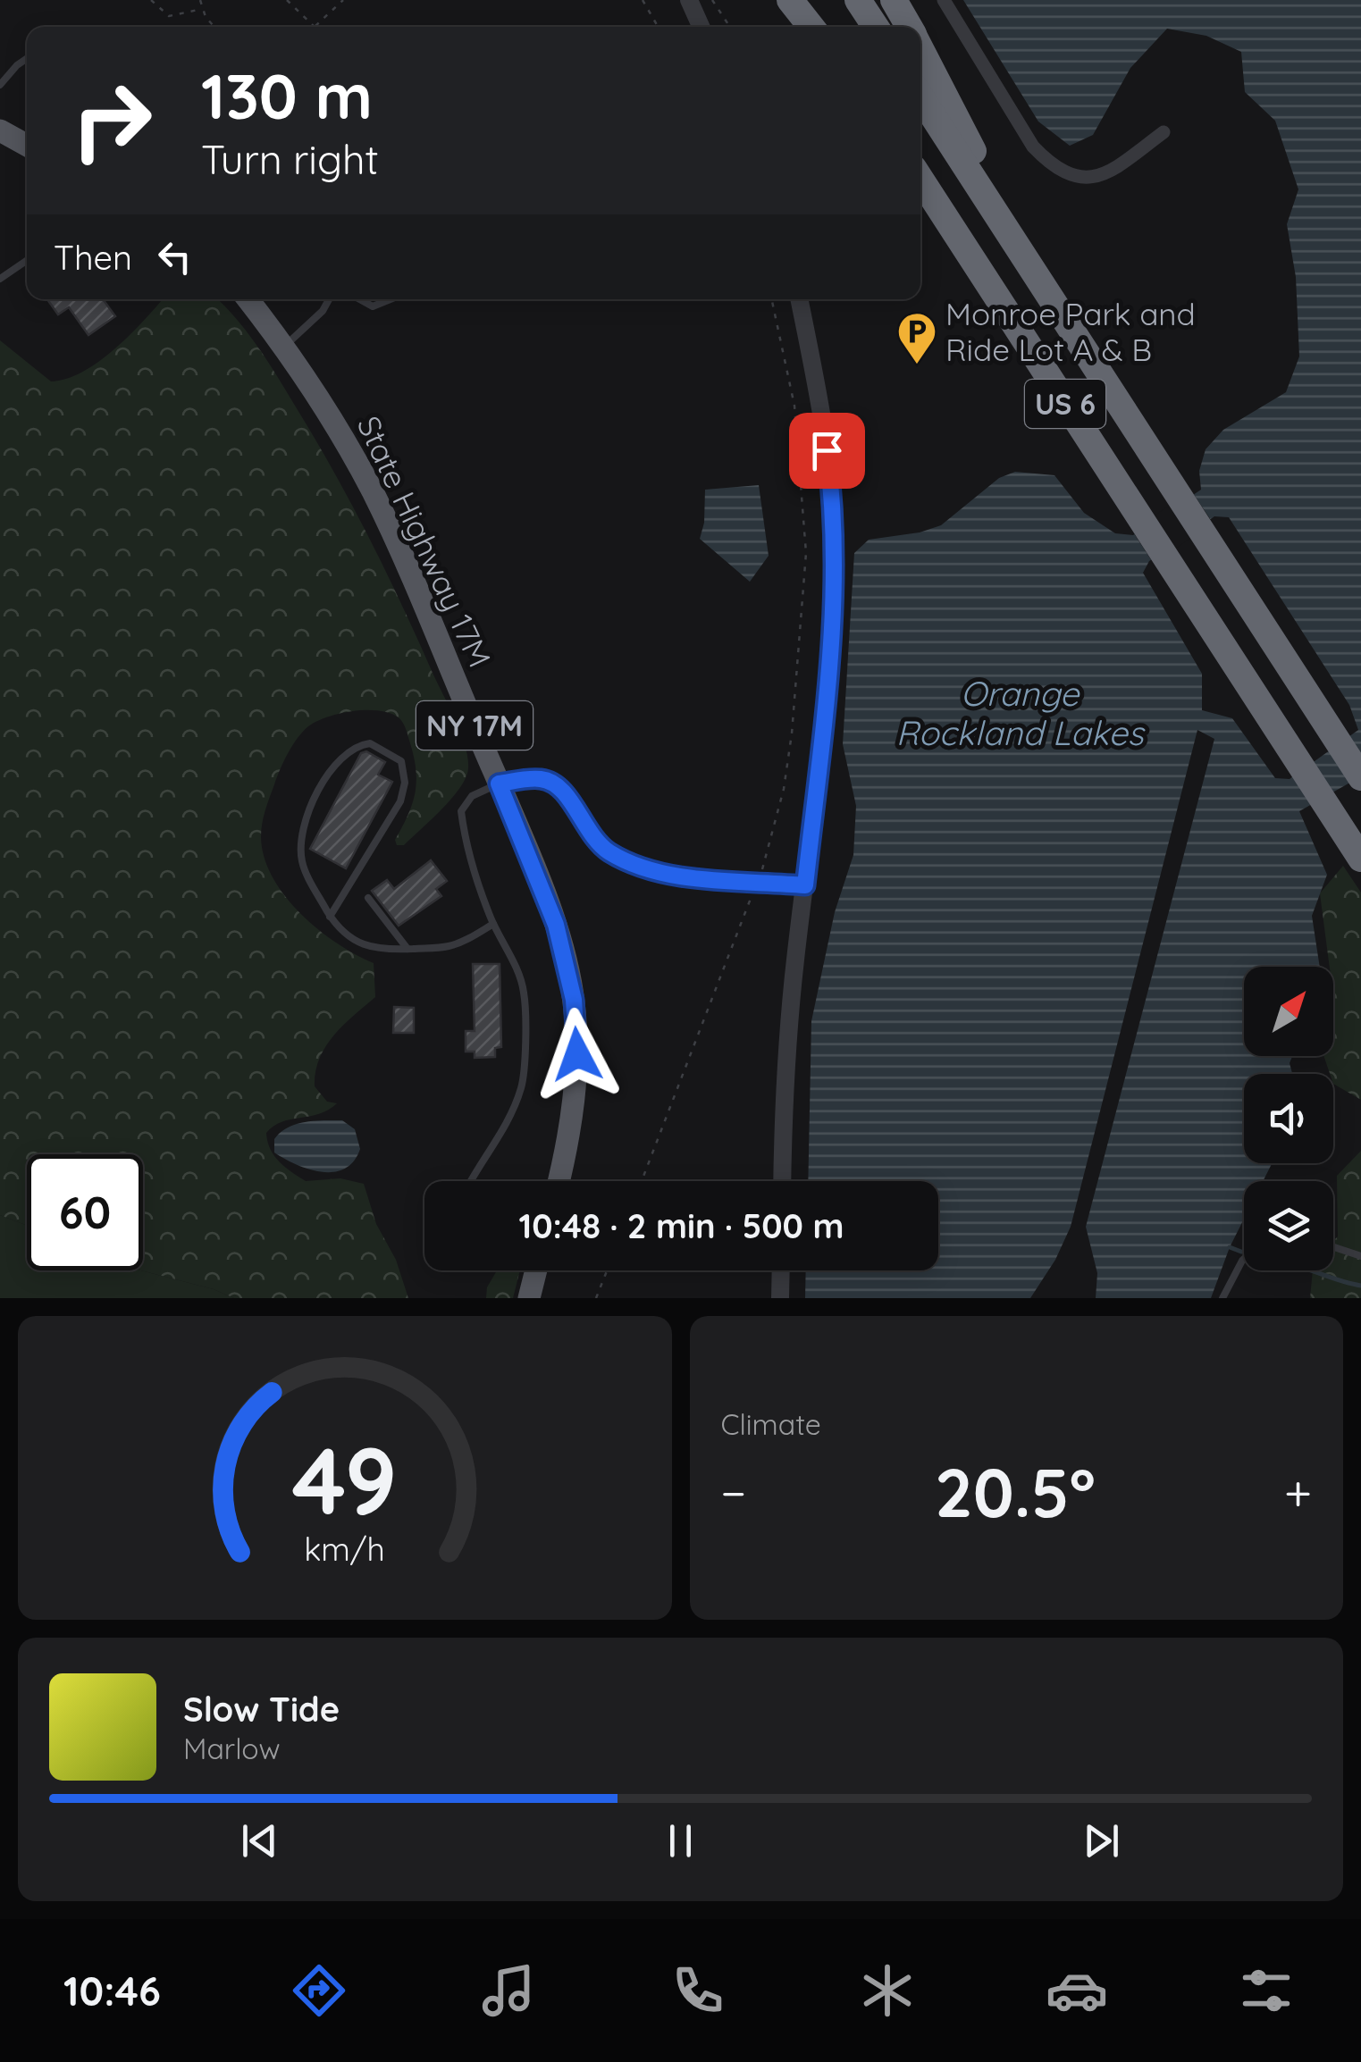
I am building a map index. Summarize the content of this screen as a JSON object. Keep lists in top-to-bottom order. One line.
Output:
{"streets":{"highway":["US 6"],"main road":["State Highway 17M","NY 17M"]},"water":["Orange Rockland Lakes"],"places":{"parking":["Monroe Park and Ride Lot A & B"]},"north":"top right","page":{"turn":["130 m","Turn right"],"then":"Then","limit":"60","trip":"10:48 · 2 min · 500 m","tile":"Climate","heat":["−","20.5°","+"],"song":["Slow Tide","Marlow"],"tabs":"10:46","gauge":["49","km/h"]}}
